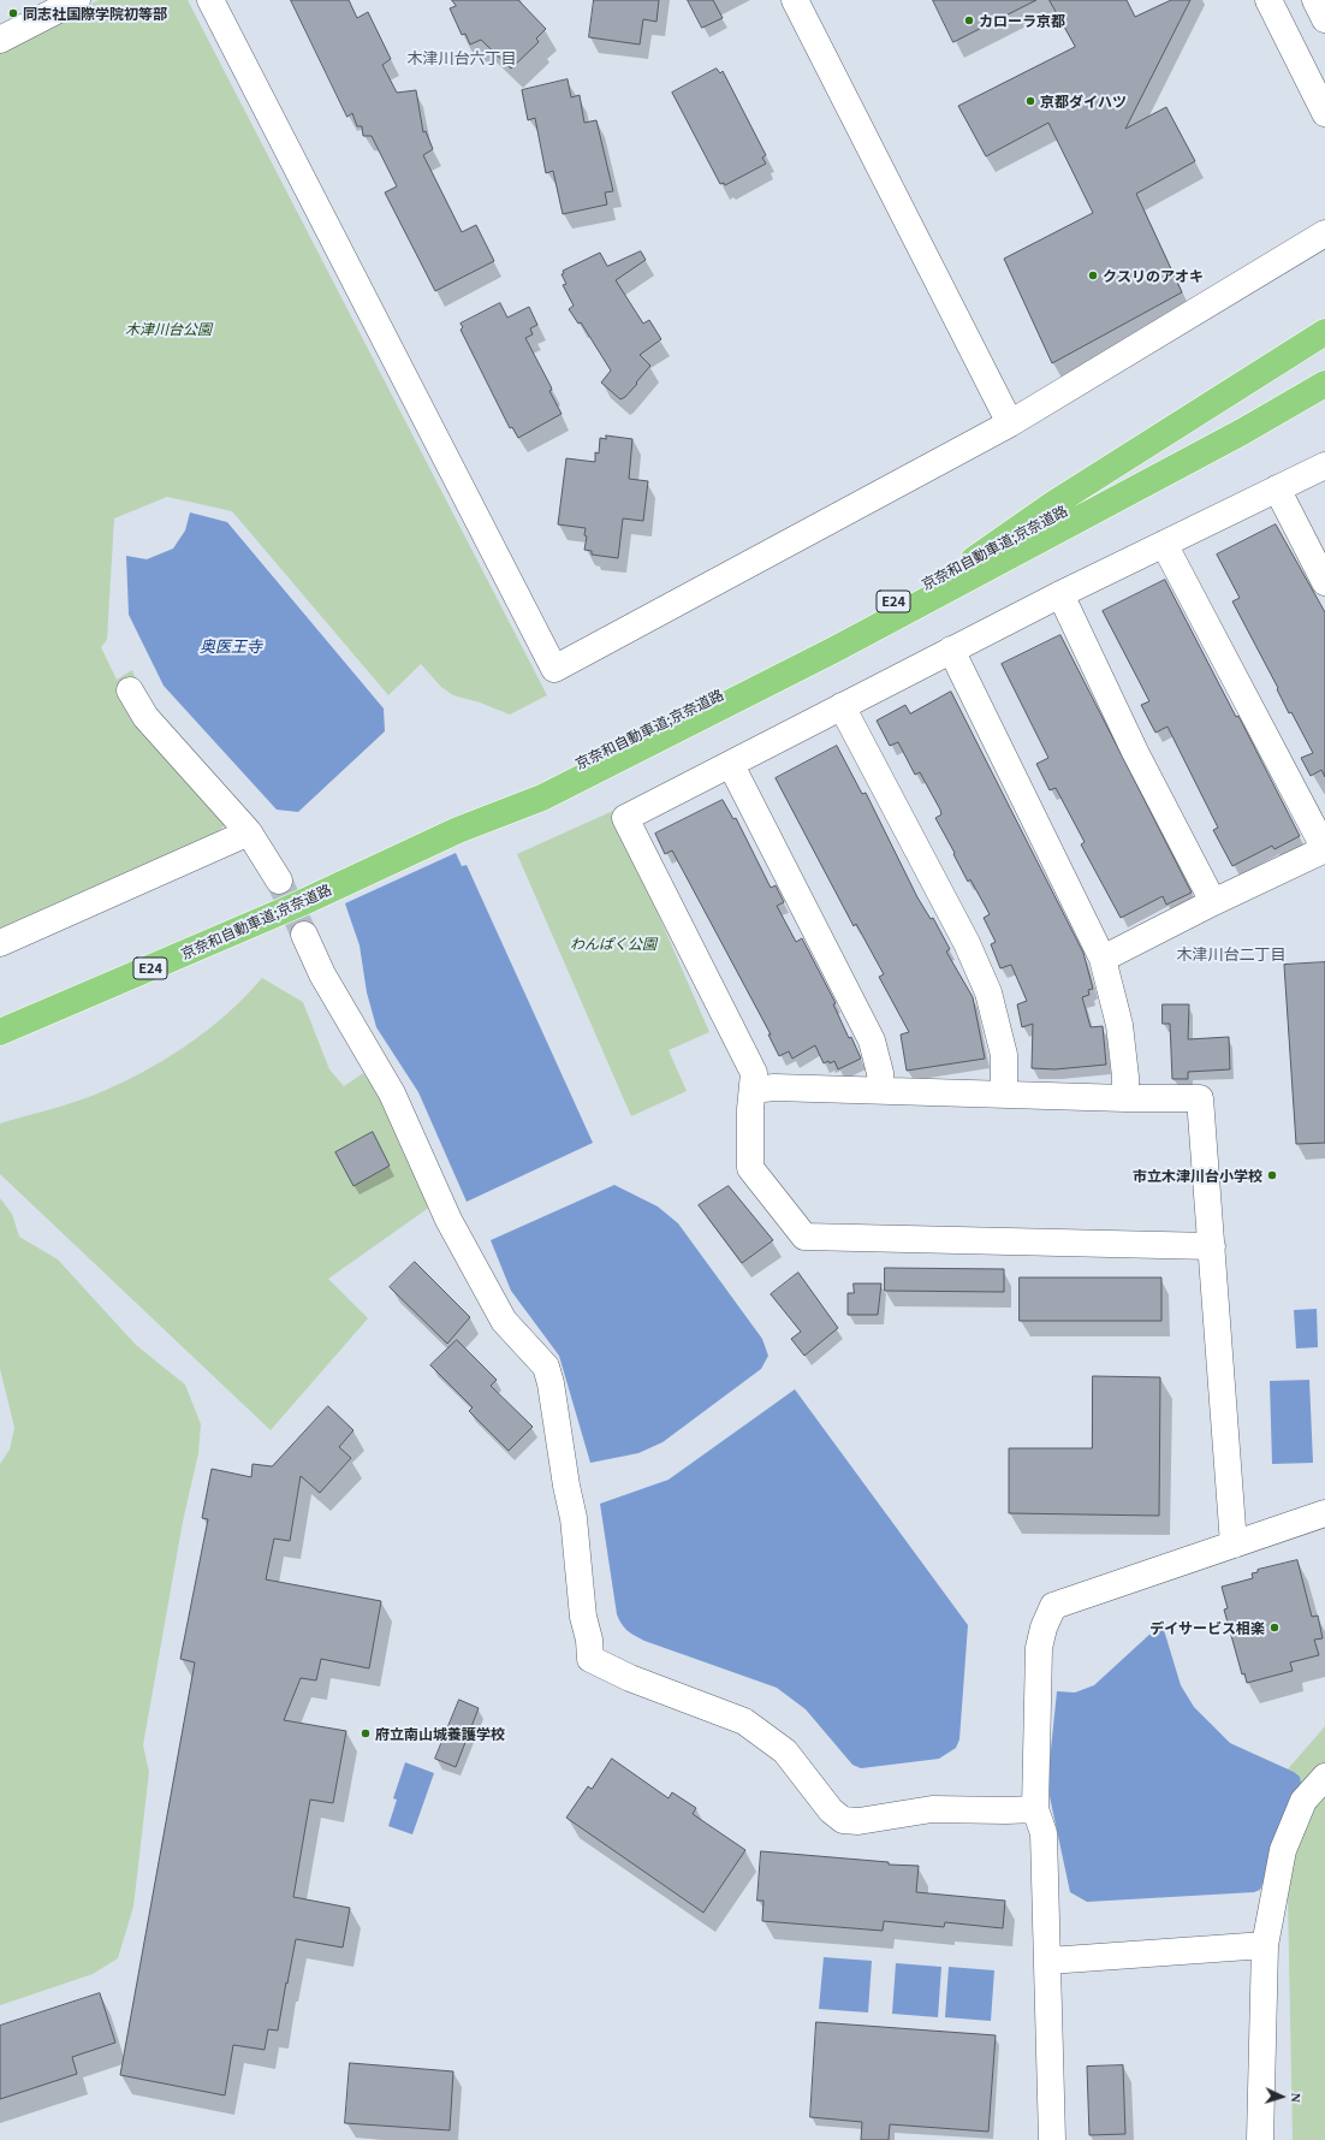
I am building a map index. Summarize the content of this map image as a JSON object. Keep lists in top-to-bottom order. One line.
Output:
{"streets":{"highway":["京奈和自動車道;京奈道路","E24"]},"districts":["木津川台六丁目","木津川台二丁目"],"water":["奥医王寺"],"parks":["木津川台公園","わんぱく公園"],"places":["同志社国際学院初等部","カローラ京都","京都ダイハツ","クスリのアオキ","市立木津川台小学校","デイサービス相楽","府立南山城養護学校"],"north":"right"}
